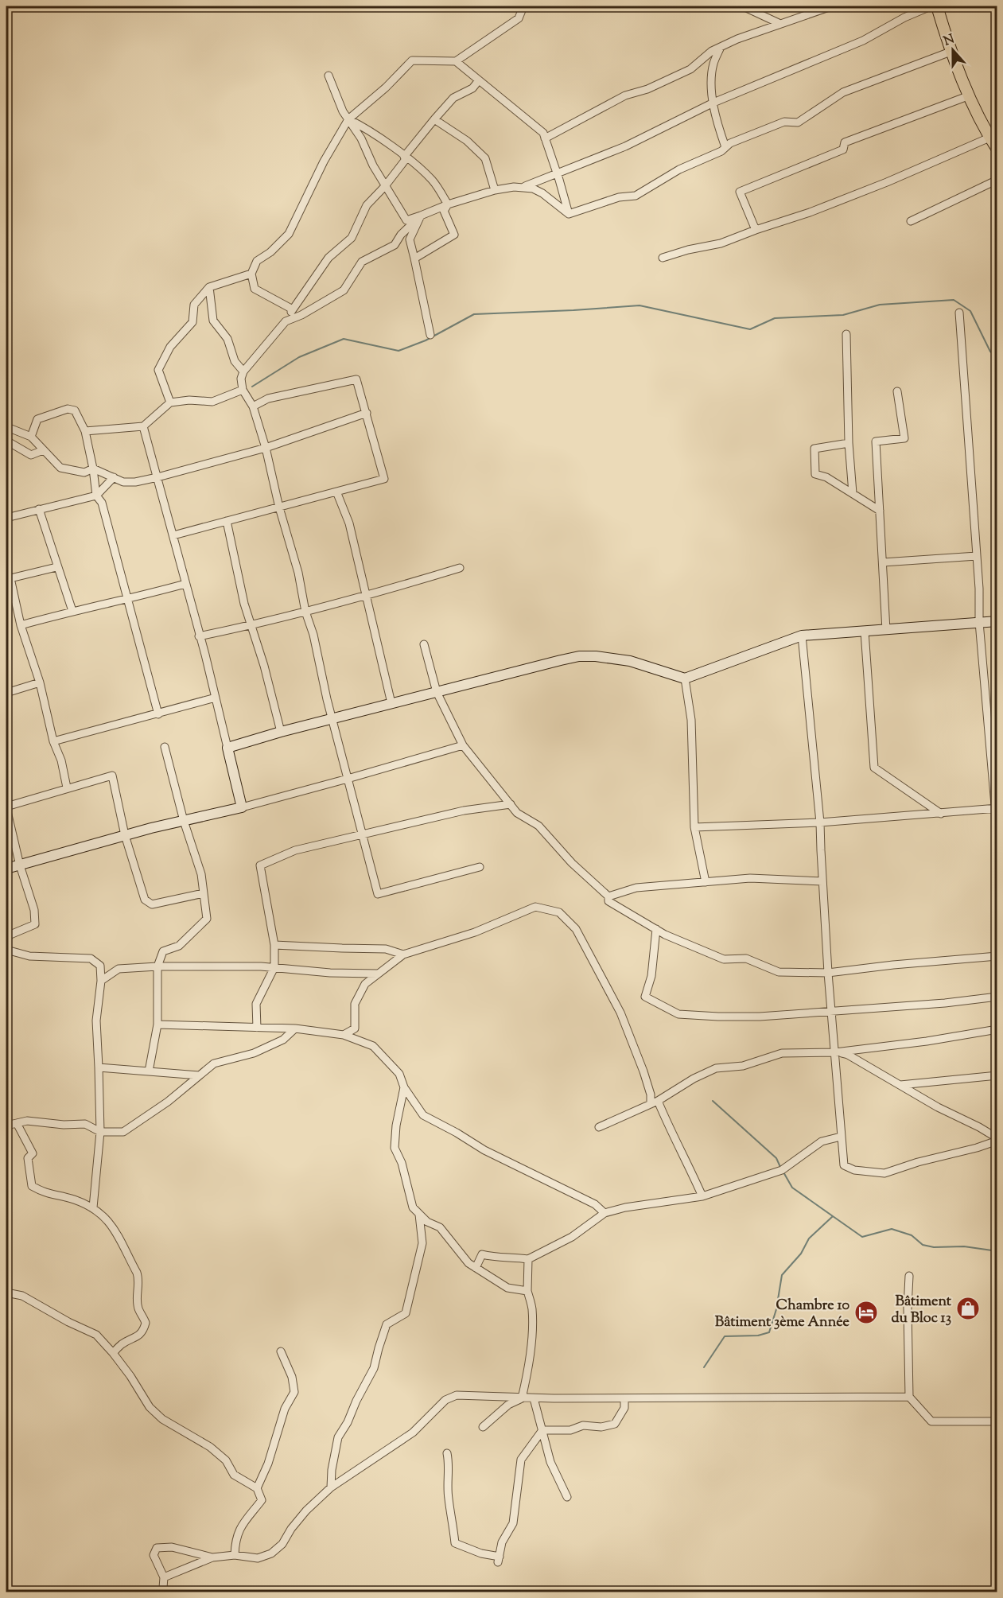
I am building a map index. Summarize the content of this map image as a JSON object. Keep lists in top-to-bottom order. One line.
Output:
{"places":{"shop":["Bâtiment du Bloc 13"],"hotel":["Chambre 10 Bâtiment 3ème Année"]},"north":"top"}
